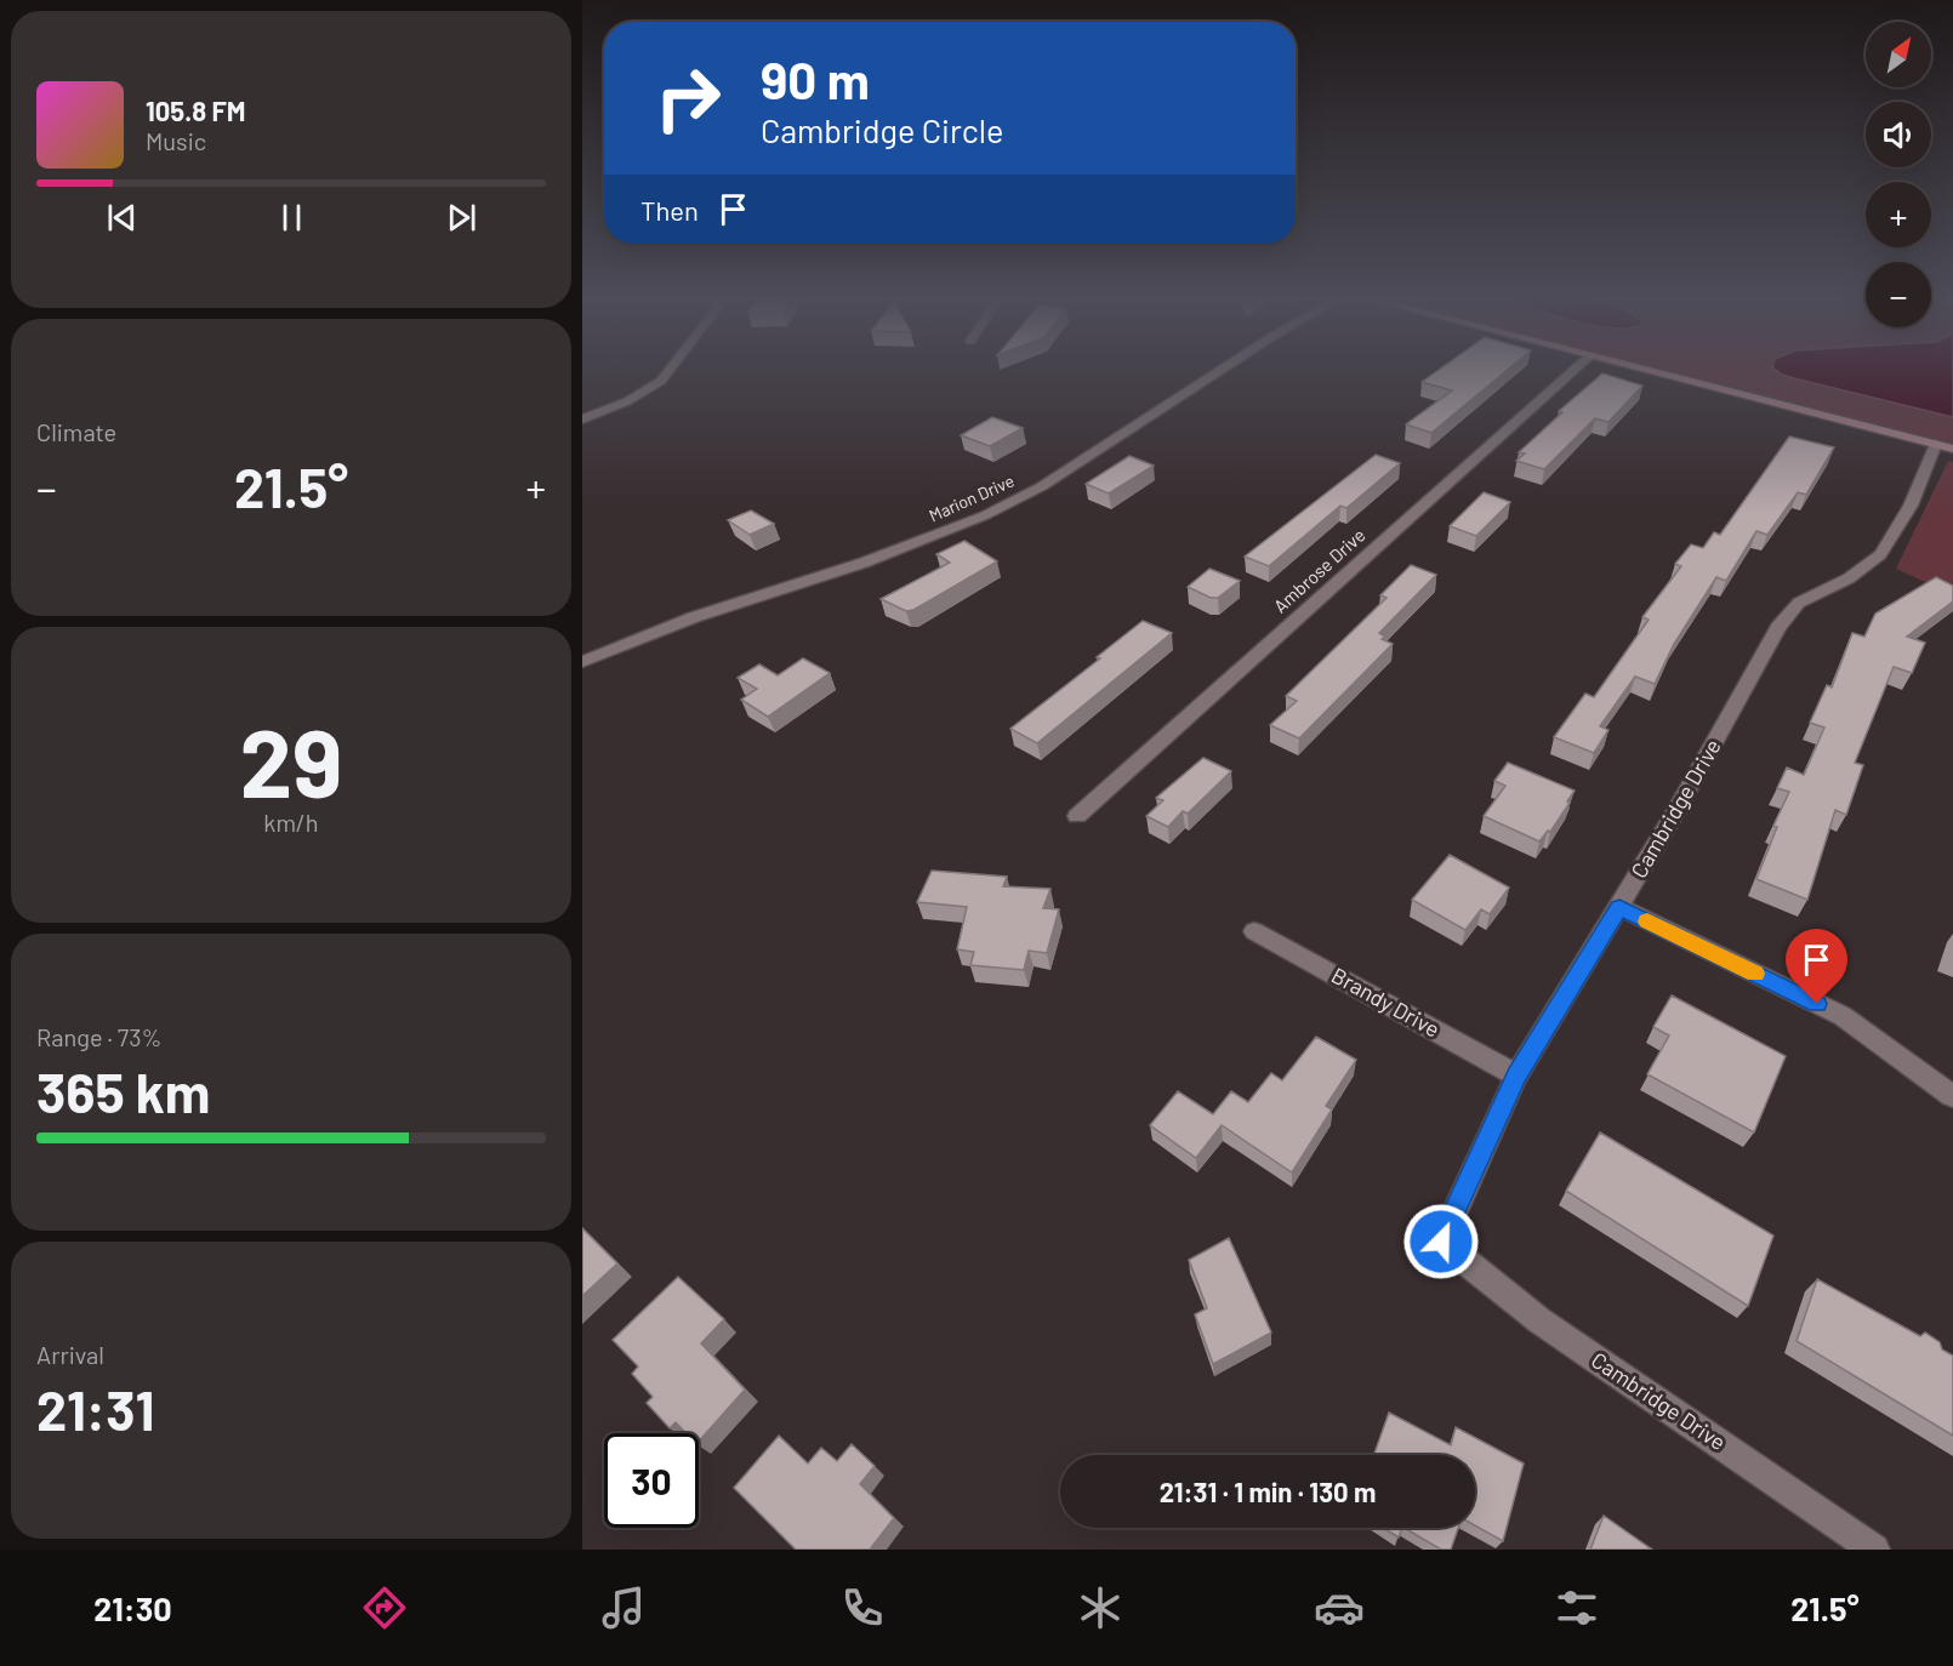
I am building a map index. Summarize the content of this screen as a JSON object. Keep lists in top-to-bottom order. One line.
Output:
{"streets":{"street":["Marion Drive","Ambrose Drive","Cambridge Drive","Brandy Drive"]},"crossings":[["Cambridge Drive","Brandy Drive"]],"north":"top right","page":{"map_buttons":["+","−"],"turn":["90 m","Cambridge Circle"],"song":["105.8 FM","Music"],"then":"Then","tile":["Climate",["29","km/h"],["Range · 73%","365 km"],["Arrival","21:31"]],"heat":["−","21.5°","+"],"limit":"30","trip":"21:31 · 1 min · 130 m","tabs":["21:30","21.5°"]}}
